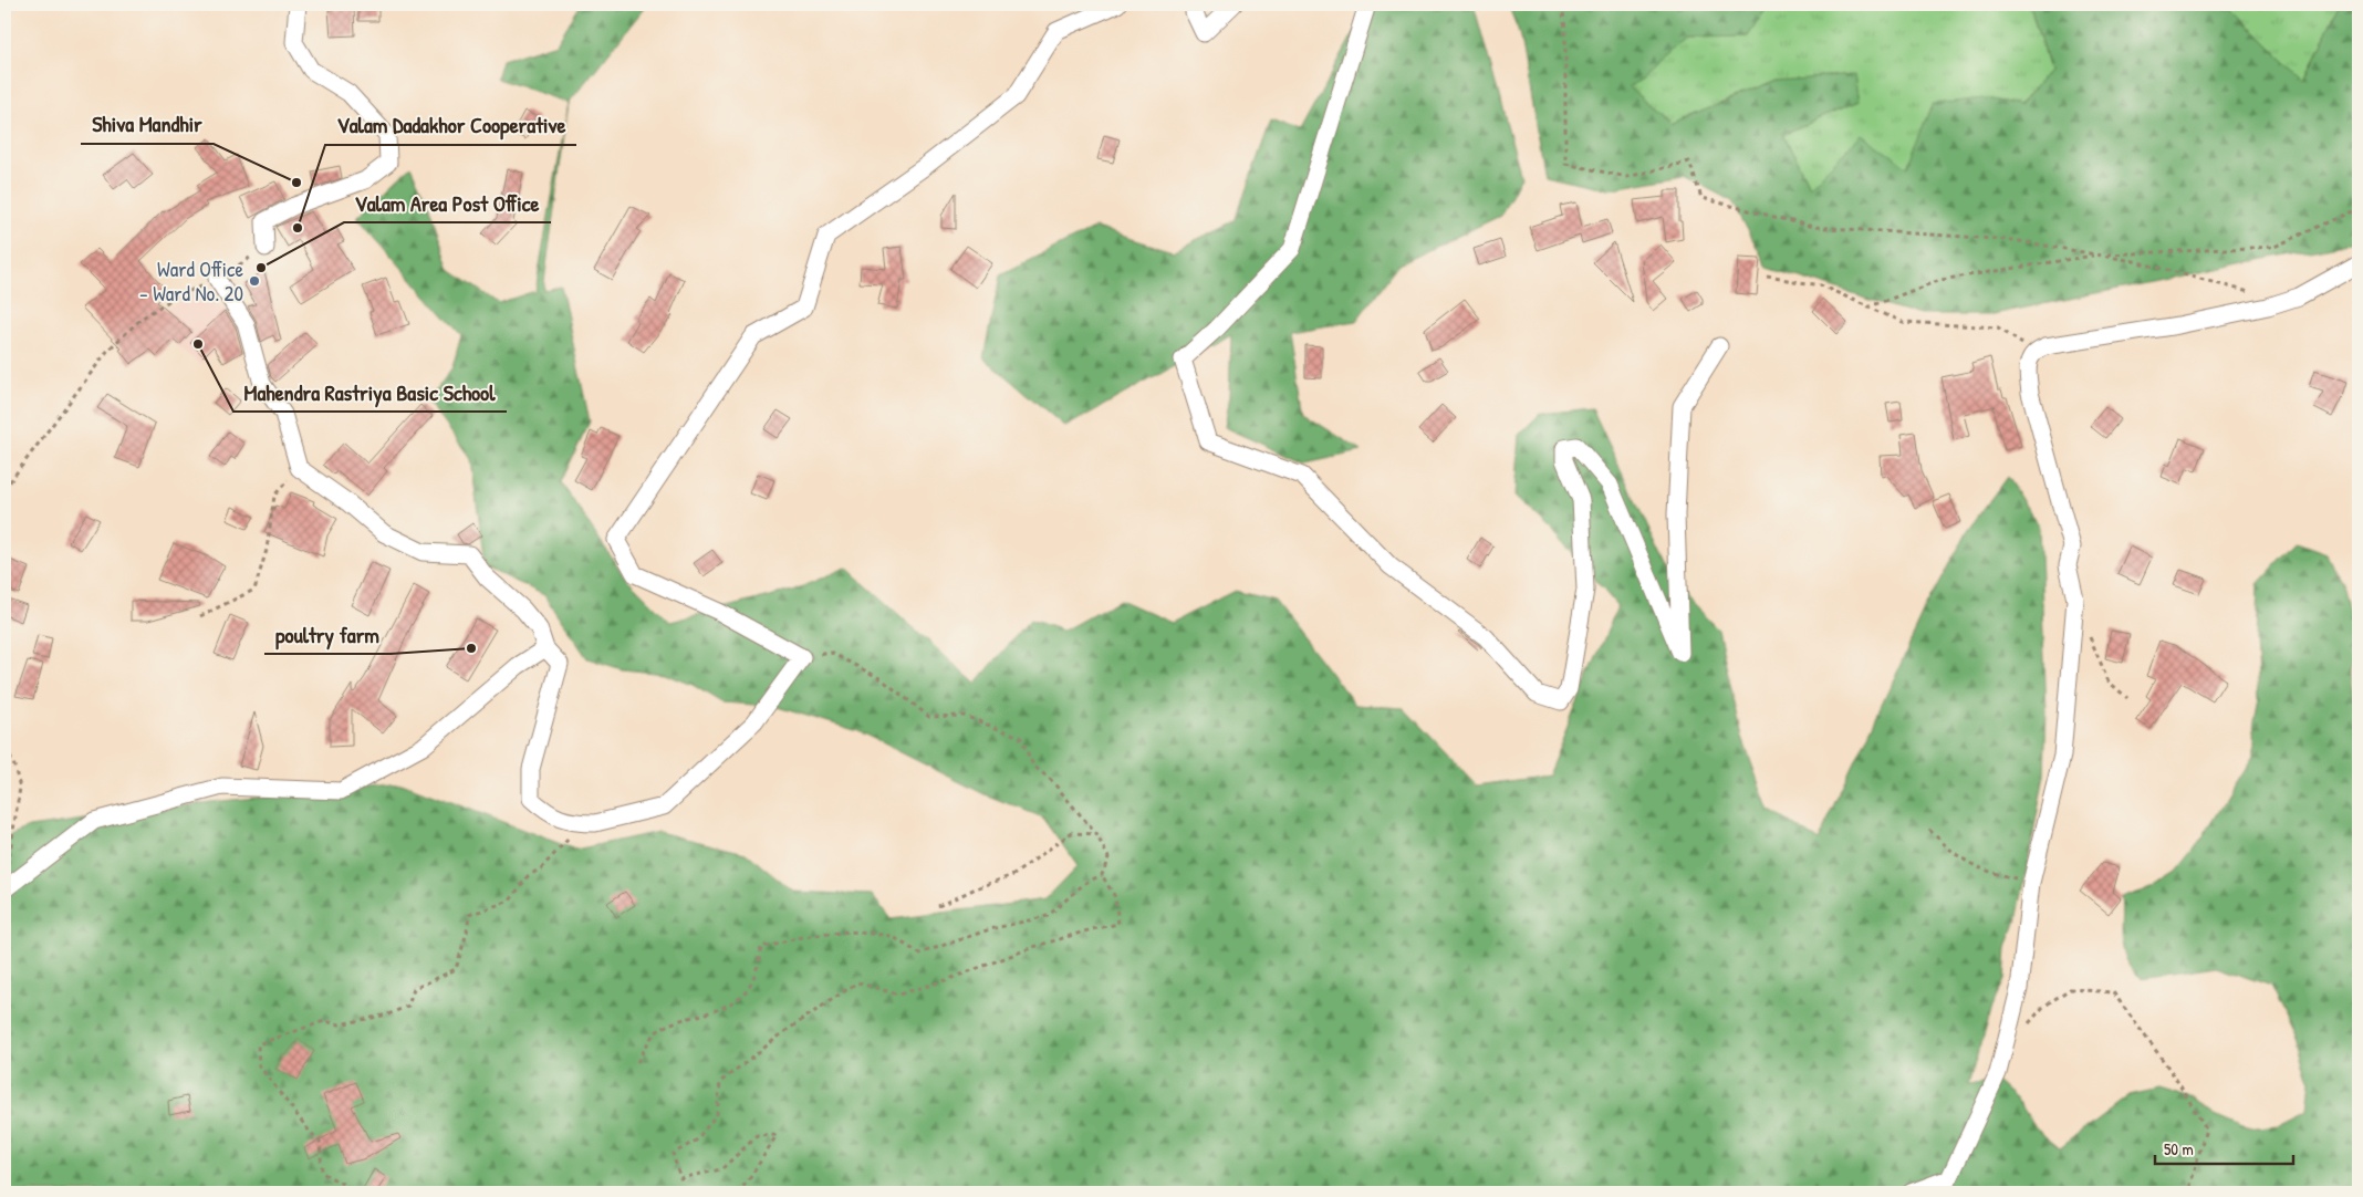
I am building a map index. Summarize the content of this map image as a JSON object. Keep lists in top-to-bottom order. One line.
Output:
{"places":["Shiva Mandhir","Valam Dadakhor Cooperative","Valam Area Post Office","Ward Office - Ward No. 20","Mahendra Rastriya Basic School","poultry farm"],"scale_bar":"50 m"}
